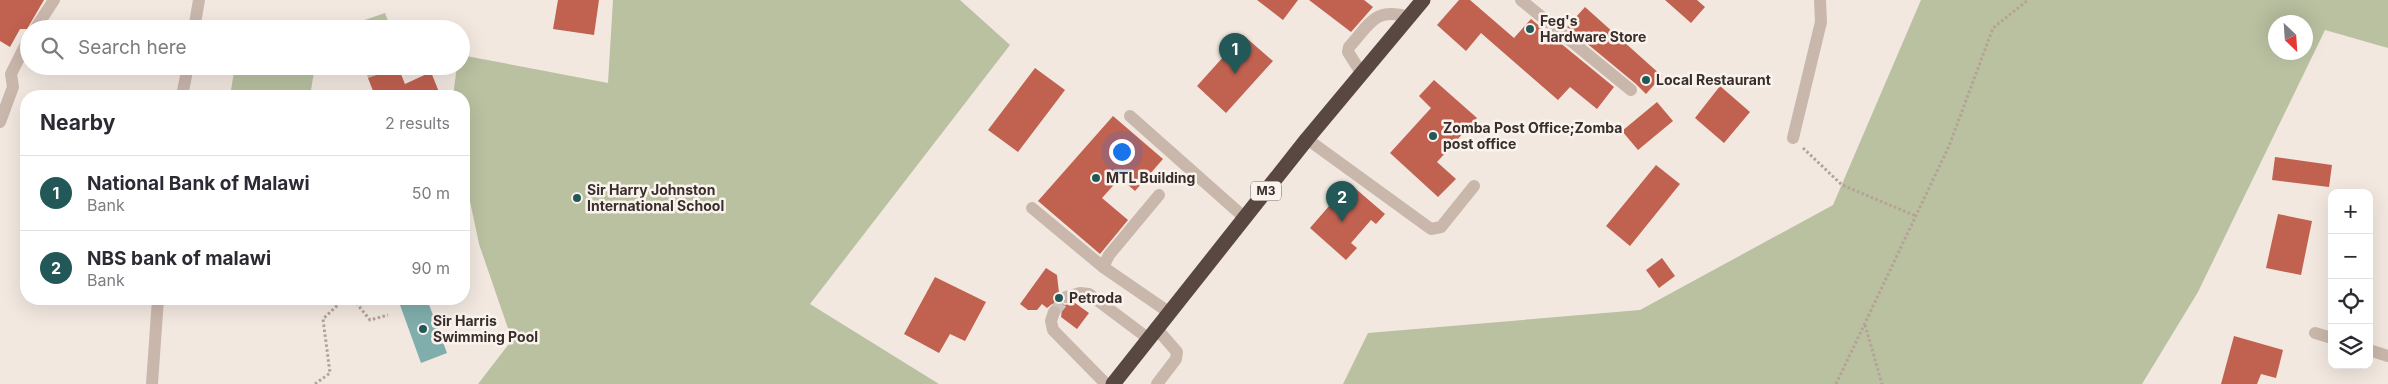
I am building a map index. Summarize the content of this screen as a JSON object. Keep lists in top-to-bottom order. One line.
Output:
{"streets":{"highway":["M3"]},"places":["Feg's Hardware Store","Local Restaurant","Zomba Post Office;Zomba post office","MTL Building","Sir Harry Johnston International School","Petroda","Sir Harris Swimming Pool"],"north":"bottom right","page":{"search":"Search here","pins":["1","2"],"heading":["Nearby","2 results"],"list":[{"mark":"1","name":"National Bank of Malawi","note":"Bank","value":"50 m"},{"mark":"2","name":"NBS bank of malawi","note":"Bank","value":"90 m"}],"map_buttons":["+","−"]}}
